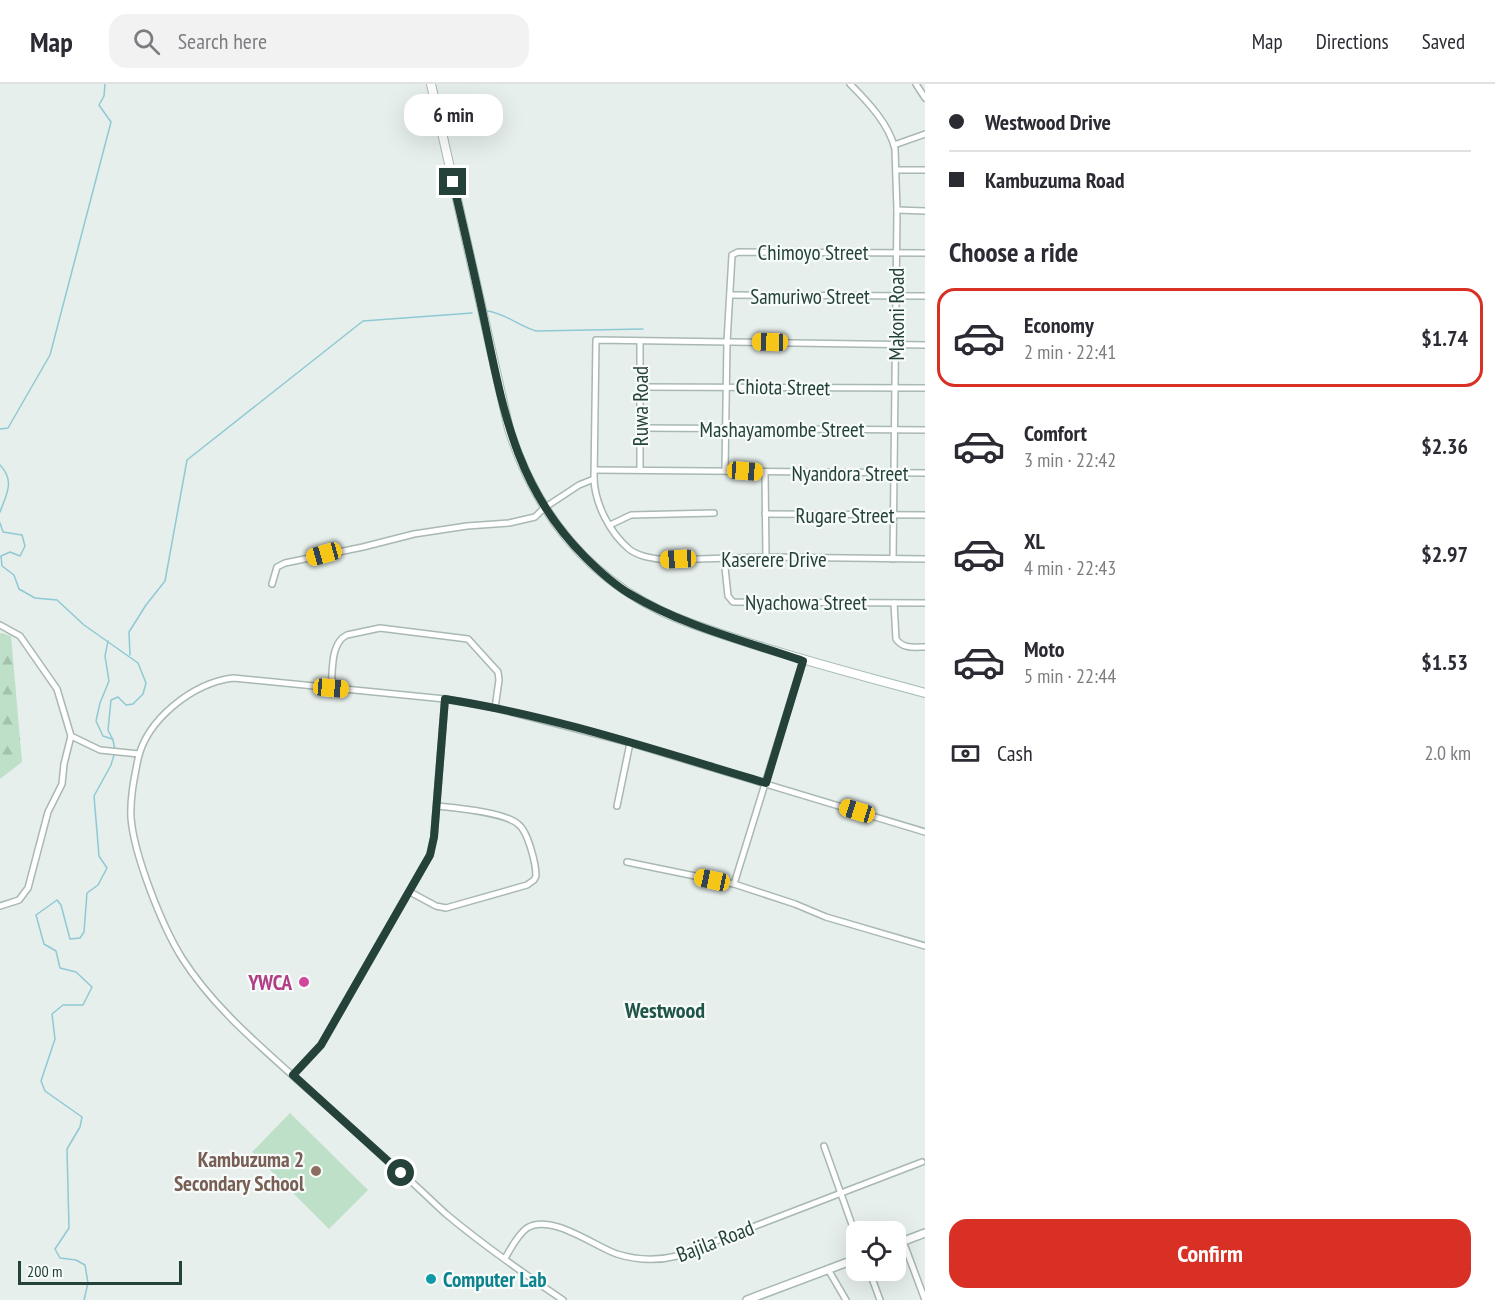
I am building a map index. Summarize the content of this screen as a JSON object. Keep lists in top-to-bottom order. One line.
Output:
{"streets":{"street":["Chimoyo Street","Samuriwo Street","Makoni Road","Chiota Street","Ruwa Road","Mashayamombe Street","Nyandora Street","Rugare Street","Kaserere Drive","Nyachowa Street","Bajila Road"]},"crossings":[["Chimoyo Street","Samuriwo Street"],["Chimoyo Street","Makoni Road"],["Samuriwo Street","Makoni Road"],["Makoni Road","Chiota Street"],["Makoni Road","Mashayamombe Street"],["Makoni Road","Nyandora Street"],["Makoni Road","Rugare Street"],["Makoni Road","Kaserere Drive"],["Chiota Street","Ruwa Road"],["Ruwa Road","Mashayamombe Street"],["Ruwa Road","Nyandora Street"],["Ruwa Road","Kaserere Drive"],["Nyandora Street","Kaserere Drive"],["Kaserere Drive","Nyachowa Street"]],"districts":["Westwood"],"places":["YWCA","Kambuzuma 2 Secondary School","Computer Lab"],"scale_bar":"200 m","page":{"header":"Map","search":"Search here","nav":["Map","Directions","Saved"],"banner":["Westwood Drive","Kambuzuma Road"],"bubble":"6 min","heading":"Choose a ride","list":[{"name":"Economy","note":"2 min · 22:41","value":"$1.74"},{"name":"Comfort","note":"3 min · 22:42","value":"$2.36"},{"name":"XL","note":"4 min · 22:43","value":"$2.97"},{"name":"Moto","note":"5 min · 22:44","value":"$1.53"}],"pay":["Cash","2.0 km"],"buttons":"Confirm","scale":"200 m"}}
